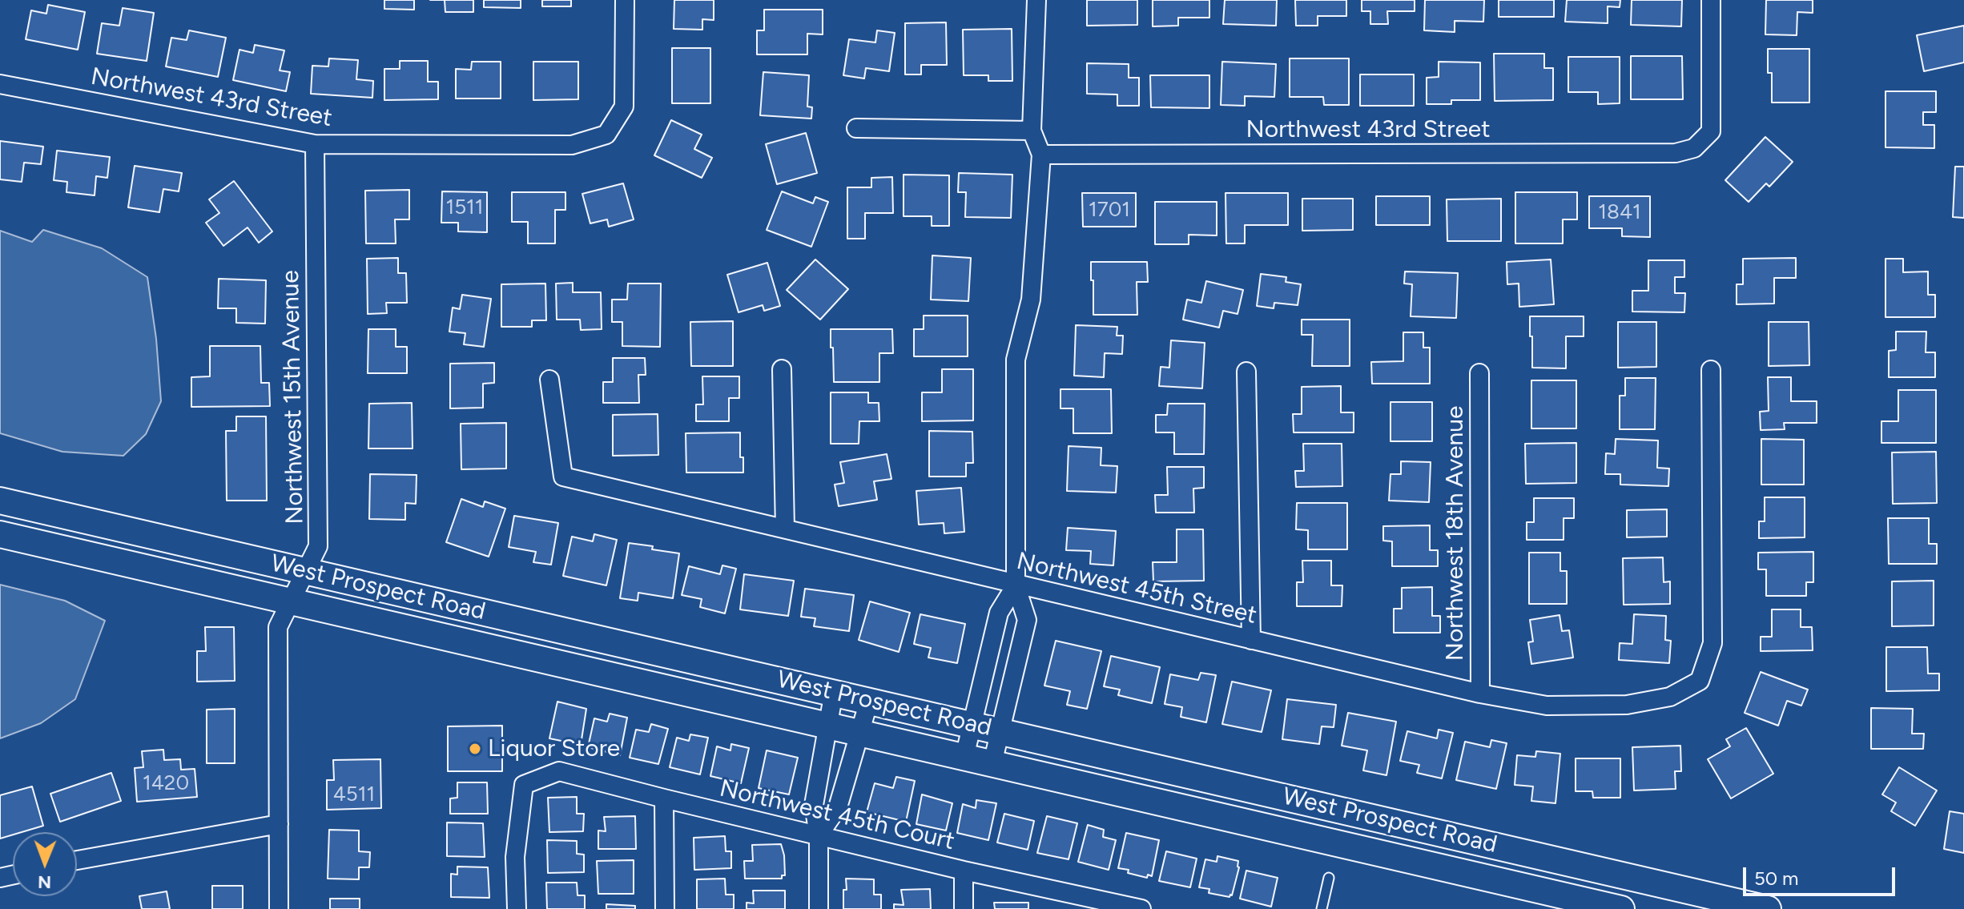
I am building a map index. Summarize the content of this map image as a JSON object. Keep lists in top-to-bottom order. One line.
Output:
{"streets":{"main road":["West Prospect Road"],"street":["Northwest 43rd Street","Northwest 15th Avenue","Northwest 18th Avenue","Northwest 45th Street","Northwest 45th Court"]},"crossings":[["Northwest 43rd Street","Northwest 15th Avenue"],["Northwest 15th Avenue","West Prospect Road"],["Northwest 18th Avenue","Northwest 45th Street"]],"places":["Liquor Store"],"house_numbers":["1511","1701","1841","1420","4511"],"scale_bar":"50 m","north":"bottom"}
